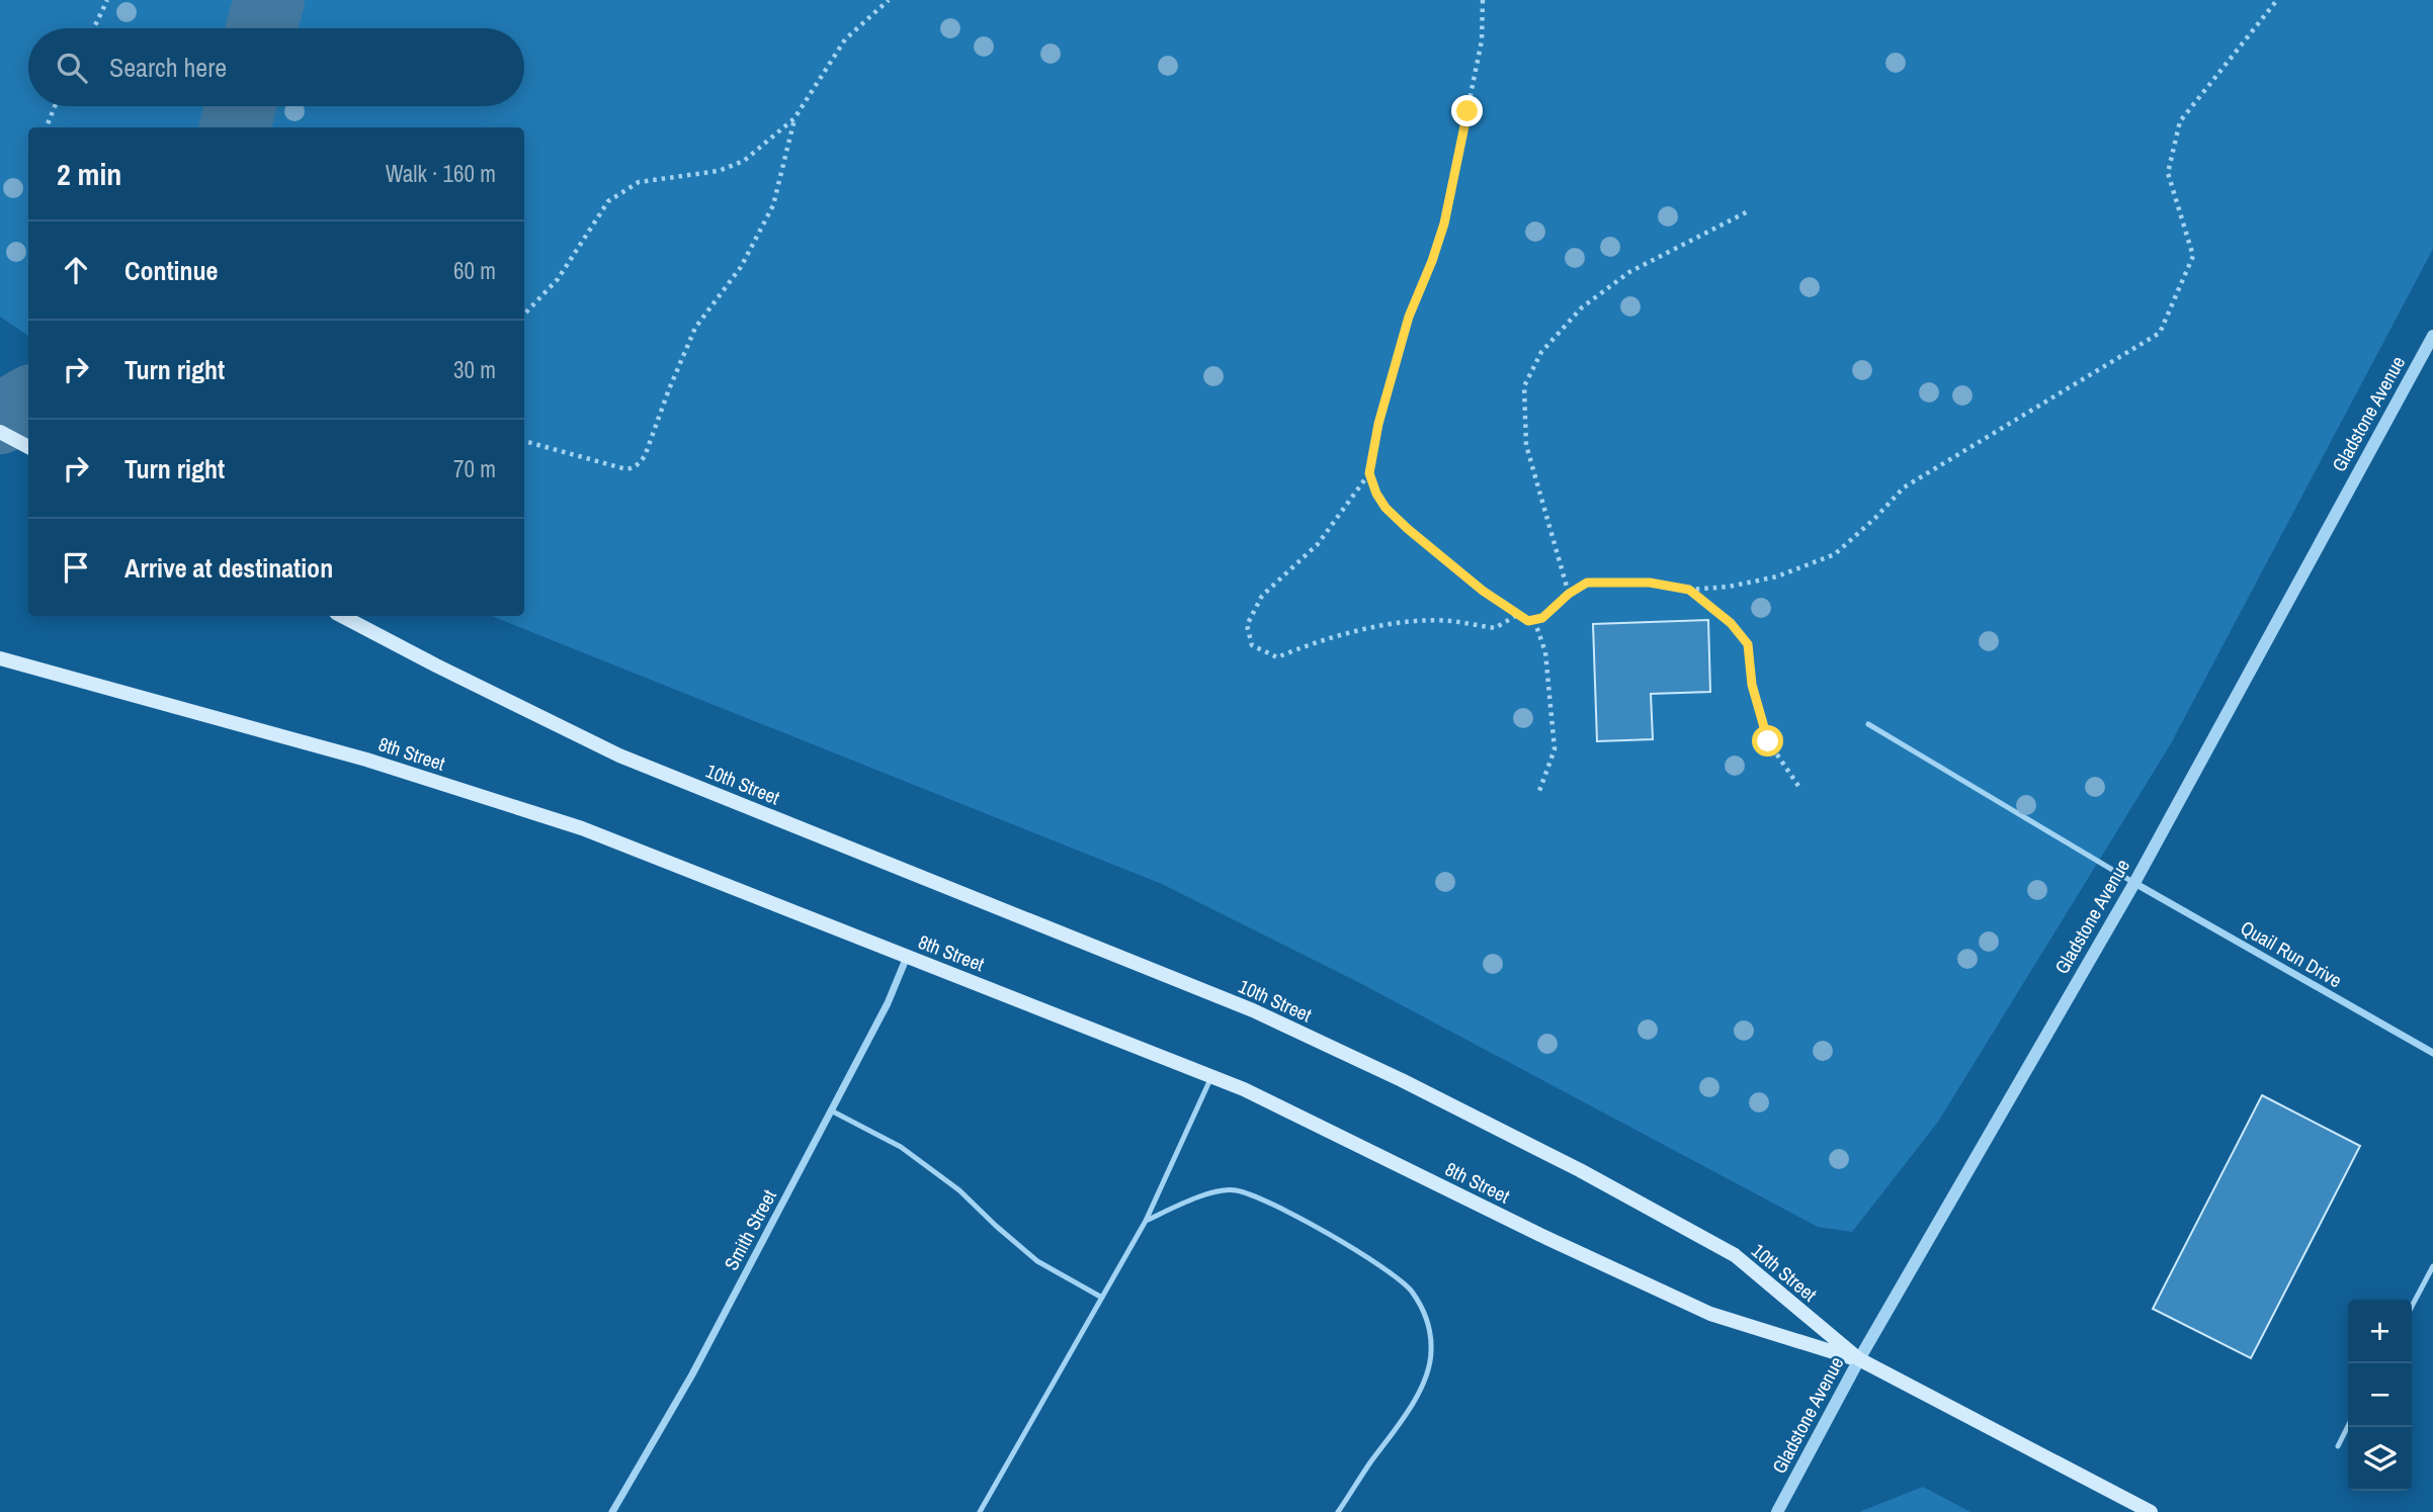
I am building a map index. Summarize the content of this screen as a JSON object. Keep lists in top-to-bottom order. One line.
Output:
{"streets":{"main road":["8th Street","10th Street"],"street":["Gladstone Avenue","Quail Run Drive","Smith Street"]},"crossings":[["Gladstone Avenue","8th Street"],["Gladstone Avenue","10th Street"],["Gladstone Avenue","Quail Run Drive"],["8th Street","10th Street"],["8th Street","Smith Street"]],"page":{"search":"Search here","heading":["2 min","Walk · 160 m"],"list":[["Continue","60 m"],["Turn right","30 m"],["Turn right","70 m"],"Arrive at destination"],"map_buttons":["+","−"]}}
